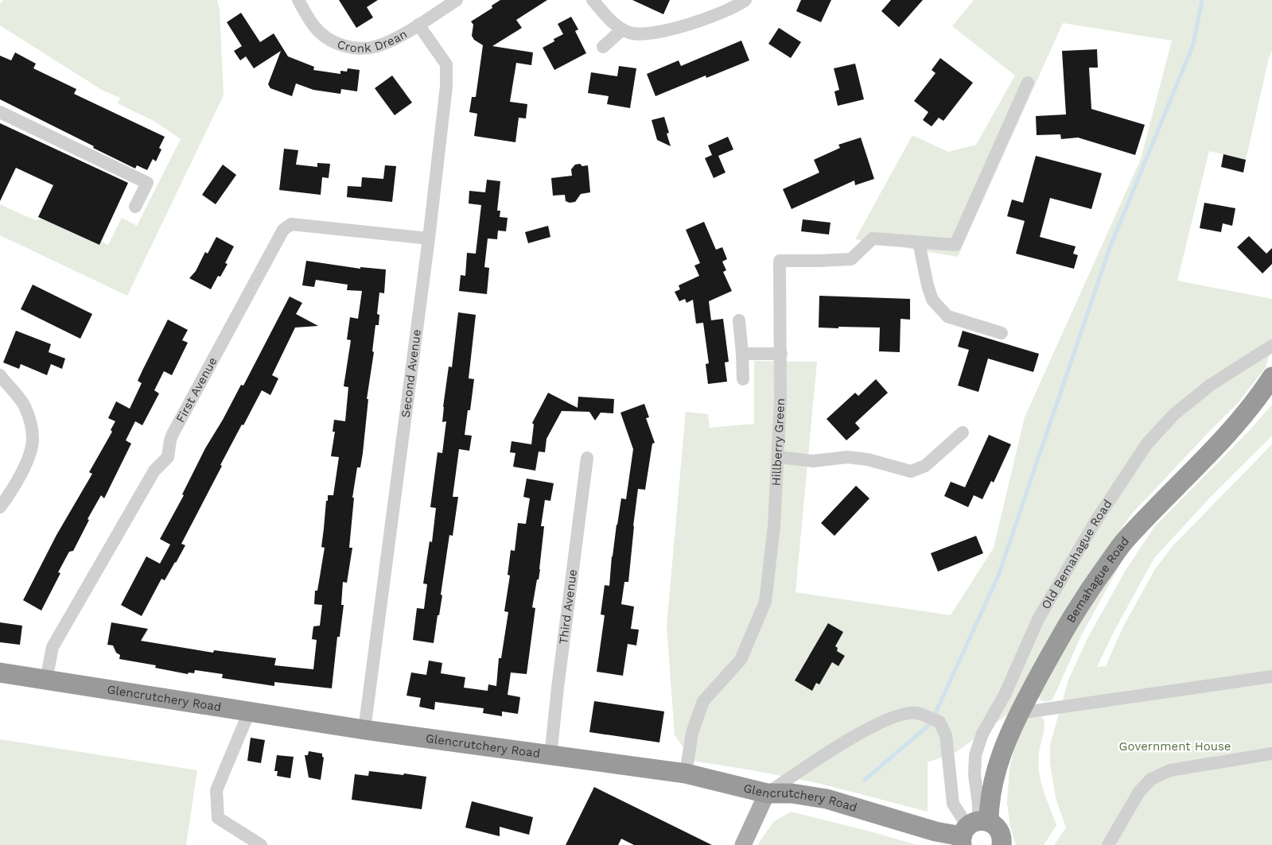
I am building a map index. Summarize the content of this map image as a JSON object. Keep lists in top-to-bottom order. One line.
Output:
{"streets":{"highway":["Bemahague Road","Glencrutchery Road"],"street":["Cronk Drean","Second Avenue","First Avenue","Hillberry Green","Old Bemahague Road","Third Avenue"]},"crossings":[["Cronk Drean","Second Avenue"],["Second Avenue","First Avenue"],["Second Avenue","Glencrutchery Road"],["First Avenue","Glencrutchery Road"],["Hillberry Green","Glencrutchery Road"],["Old Bemahague Road","Bemahague Road"],["Old Bemahague Road","Glencrutchery Road"],["Bemahague Road","Glencrutchery Road"],["Third Avenue","Glencrutchery Road"]],"parks":["Government House"]}
